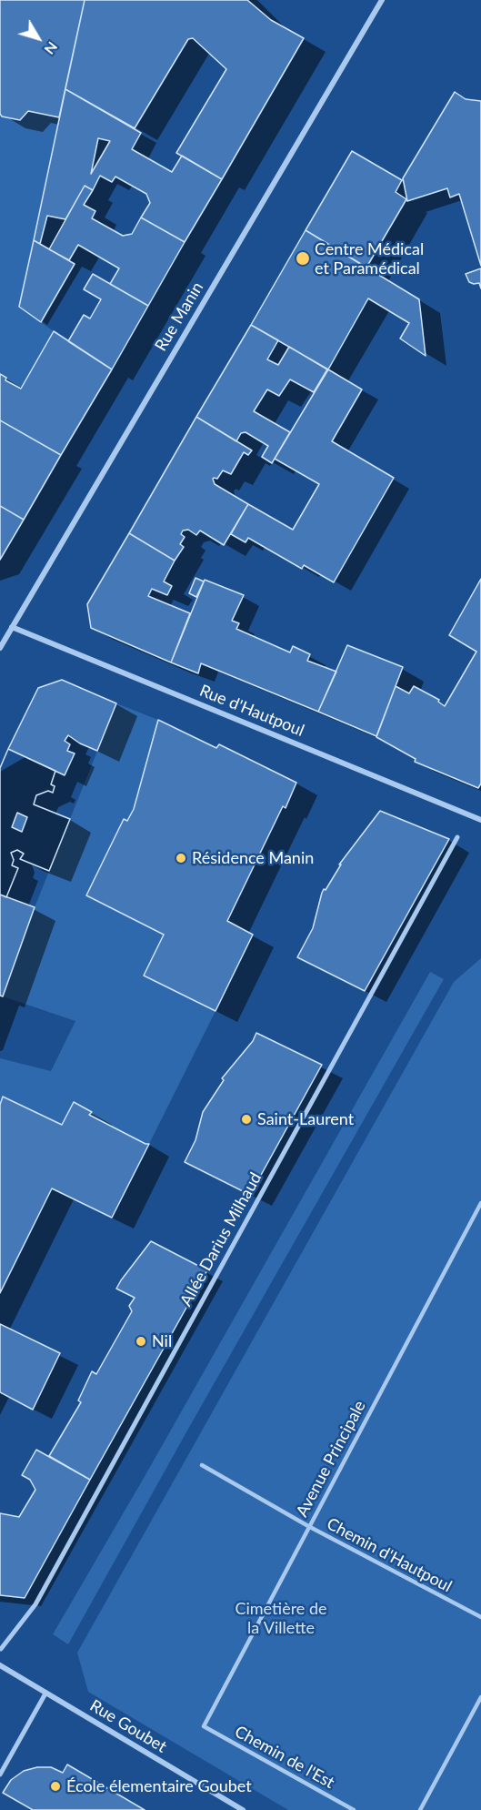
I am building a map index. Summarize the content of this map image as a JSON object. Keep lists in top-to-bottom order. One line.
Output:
{"streets":{"street":["Rue Manin","Rue d'Hautpoul","Allée Darius Milhaud","Rue Goubet"],"lane":["Avenue Principale","Chemin d'Hautpoul","Chemin de l'Est"]},"crossings":[["Rue Manin","Rue d'Hautpoul"],["Avenue Principale","Chemin d'Hautpoul"],["Avenue Principale","Chemin de l'Est"]],"parks":["Cimetière de la Villette"],"places":["Centre Médical et Paramédical","Résidence Manin","Saint-Laurent","Nil","École élementaire Goubet"],"north":"bottom right"}
